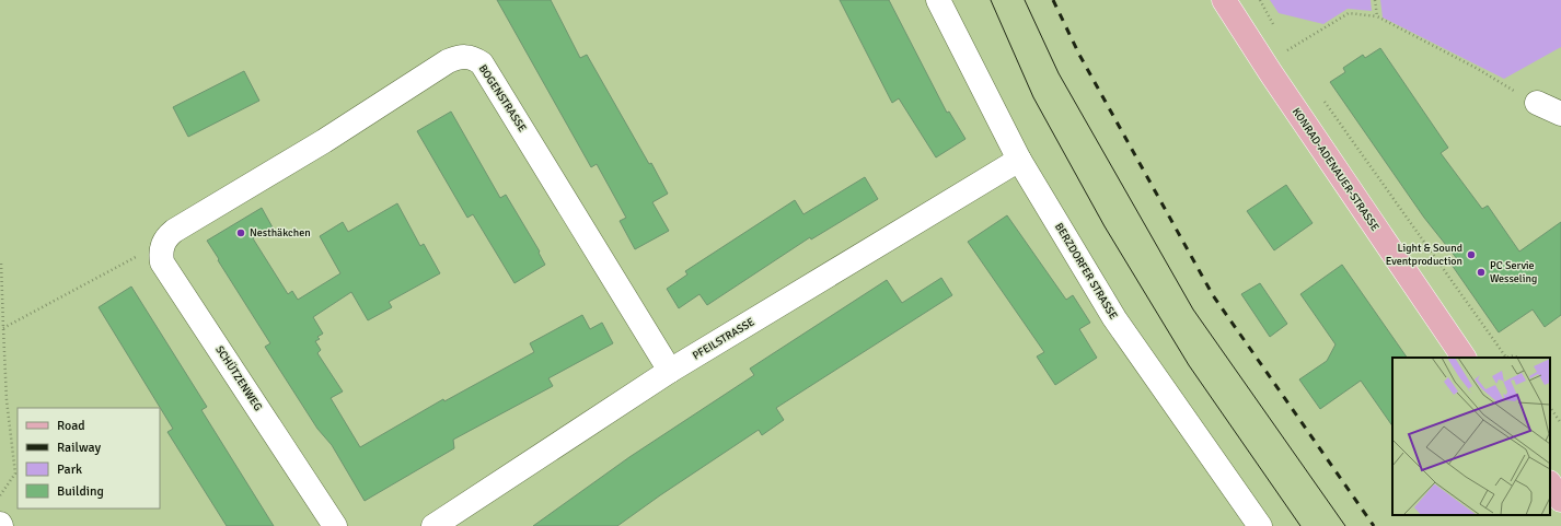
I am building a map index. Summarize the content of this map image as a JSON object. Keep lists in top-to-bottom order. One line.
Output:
{"streets":{"main road":["KONRAD-ADENAUER-STRASSE"],"street":["BOGENSTRASSE","BERZDORFER STRASSE","PFEILSTRASSE","SCHÜTZENWEG"]},"crossings":[["BOGENSTRASSE","PFEILSTRASSE"],["BOGENSTRASSE","SCHÜTZENWEG"],["BERZDORFER STRASSE","PFEILSTRASSE"]],"places":["Nesthäkchen","Light & Sound Eventproduction","PC Servie Wesseling"],"legend":["Road","Railway","Park","Building"]}
